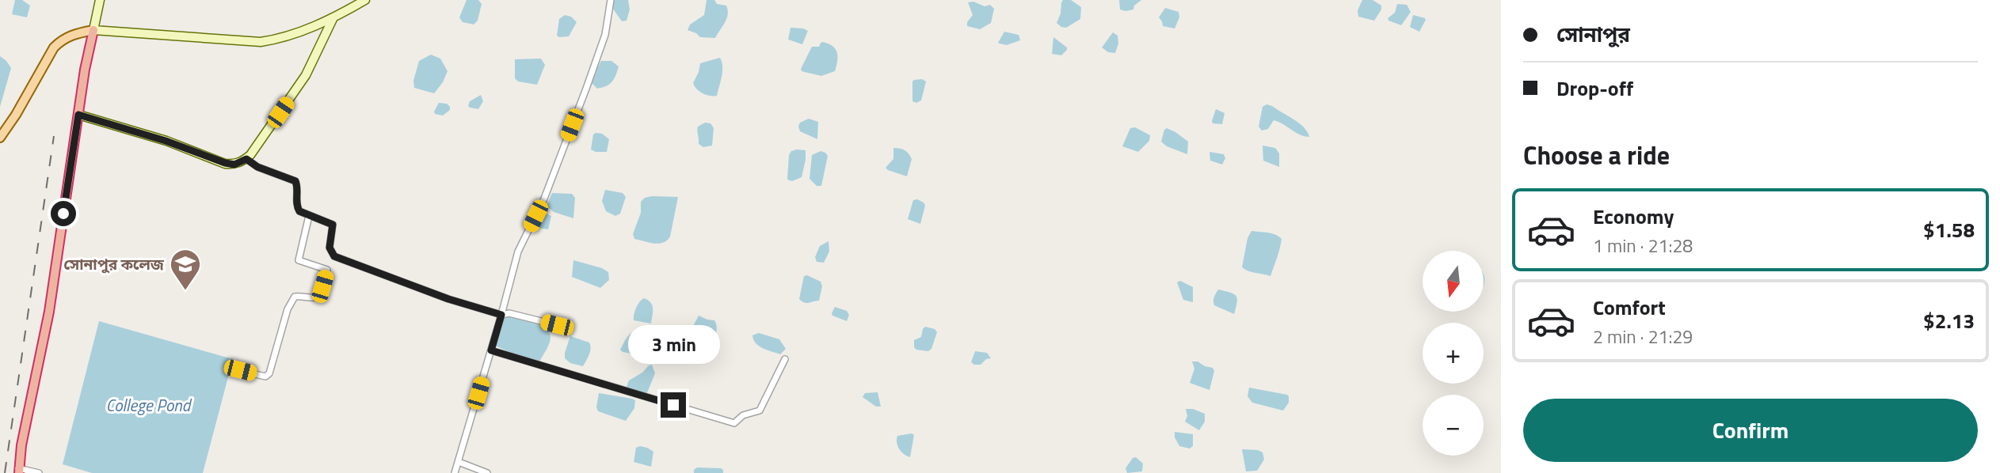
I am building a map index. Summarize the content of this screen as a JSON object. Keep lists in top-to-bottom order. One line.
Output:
{"water":["College Pond"],"places":{"school or university":["সোনাপুর কলেজ"]},"north":"bottom","page":{"banner":["সোনাপুর","Drop-off"],"heading":"Choose a ride","list":[{"name":"Economy","note":"1 min · 21:28","value":"$1.58"},{"name":"Comfort","note":"2 min · 21:29","value":"$2.13"}],"map_buttons":["+","−"],"bubble":"3 min","buttons":"Confirm"}}
